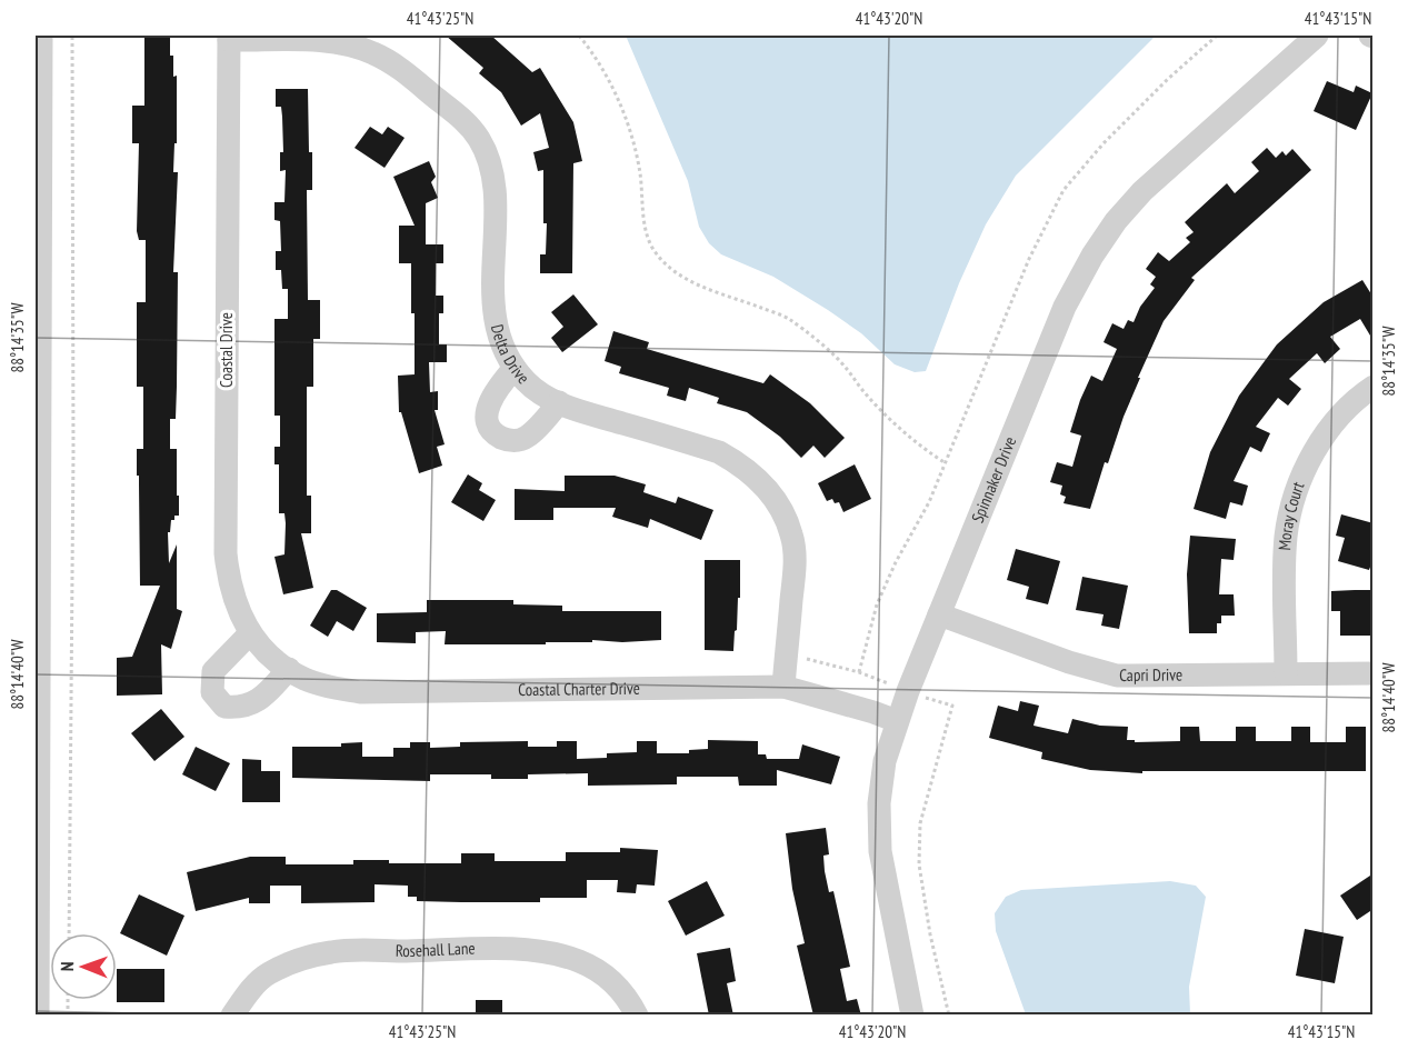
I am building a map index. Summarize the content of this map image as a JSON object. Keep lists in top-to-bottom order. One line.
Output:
{"streets":{"street":["Coastal Drive","Delta Drive","Spinnaker Drive","Moray Court","Capri Drive","Coastal Charter Drive","Rosehall Lane"]},"crossings":[["Coastal Drive","Delta Drive"],["Coastal Drive","Coastal Charter Drive"],["Delta Drive","Coastal Charter Drive"],["Spinnaker Drive","Capri Drive"],["Spinnaker Drive","Coastal Charter Drive"],["Moray Court","Capri Drive"]],"north":"left","coordinates":["41°43'25\"N","41°43'20\"N","41°43'15\"N","88°14'35\"W","88°14'40\"W"]}
